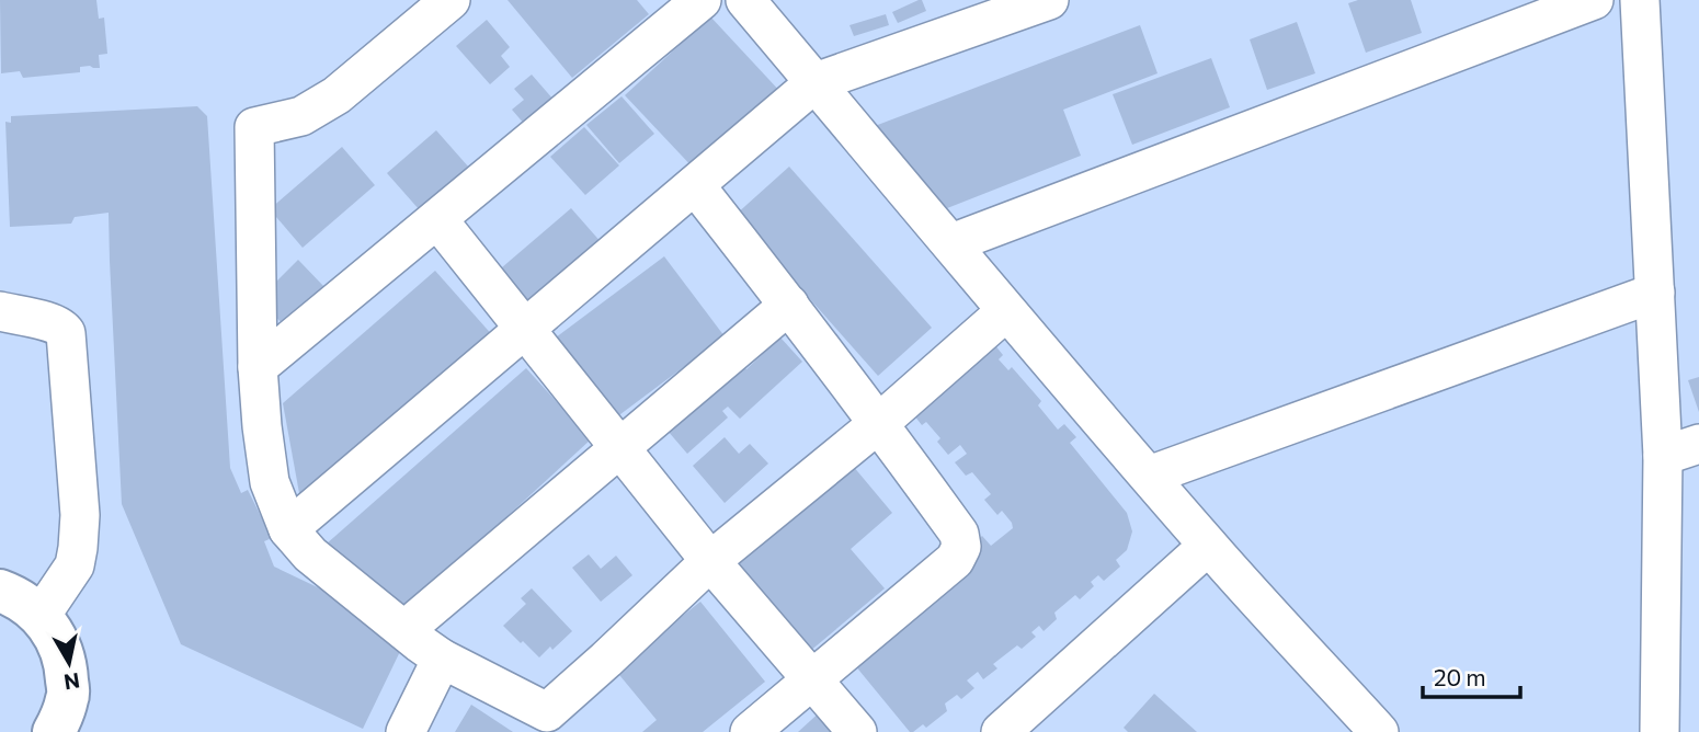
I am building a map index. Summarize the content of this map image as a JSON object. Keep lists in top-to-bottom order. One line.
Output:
{"scale_bar":"20 m","north":"bottom"}
